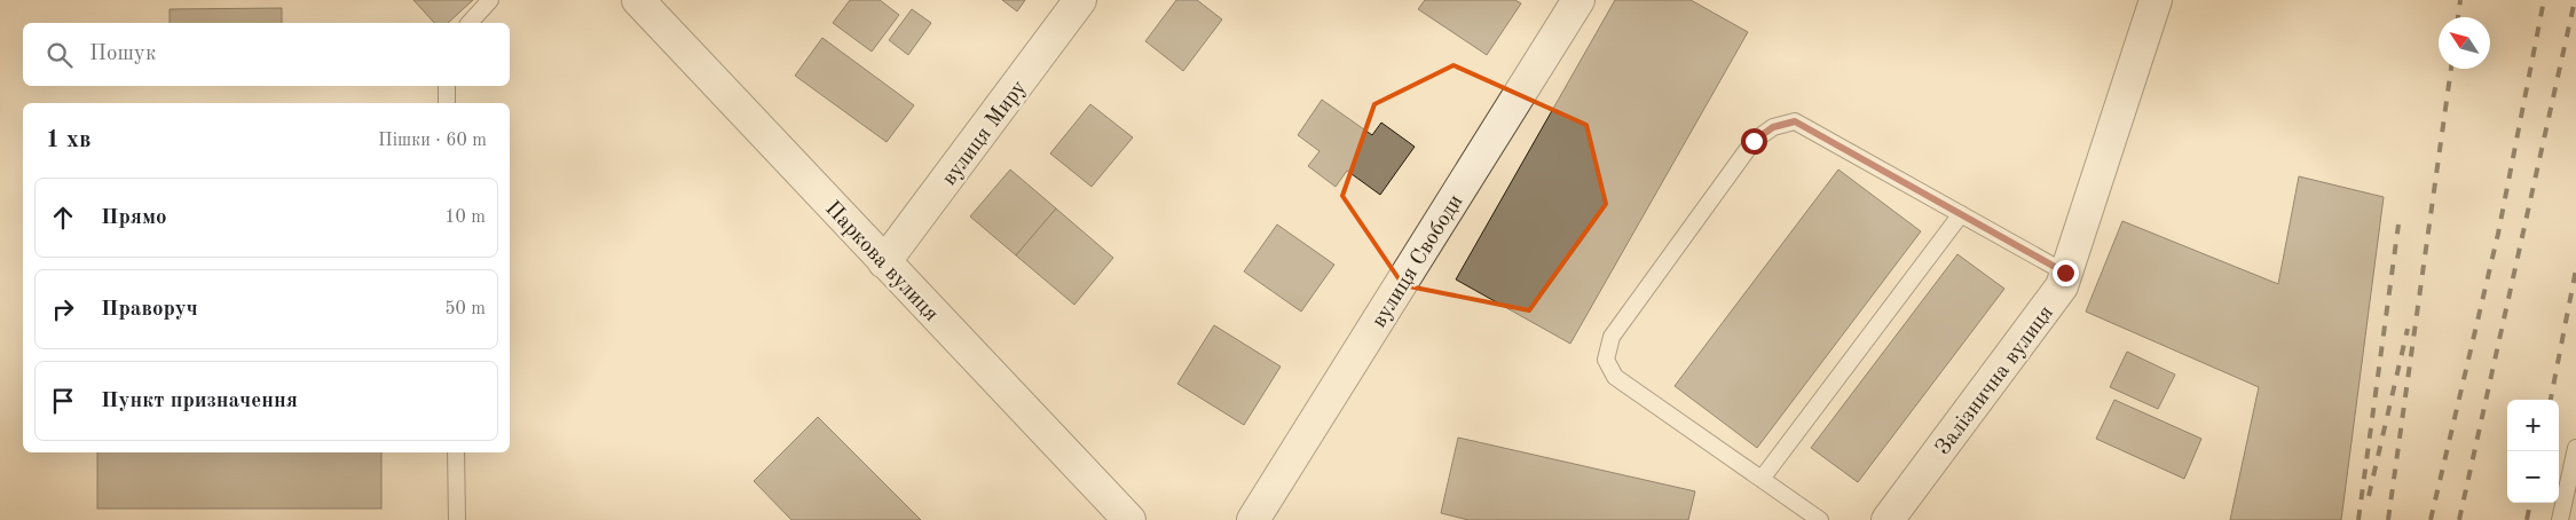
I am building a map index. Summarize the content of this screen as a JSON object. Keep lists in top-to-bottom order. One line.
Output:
{"streets":{"street":["вулиця Миру","Паркова вулиця","вулиця Свободи","Залізнична вулиця"]},"crossings":[["вулиця Миру","Паркова вулиця"]],"north":"top left","page":{"search":"Пошук","heading":["1 хв","Пішки · 60 m"],"list":[["Прямо","10 m"],["Праворуч","50 m"],"Пункт призначення"],"map_buttons":["+","−"]}}
